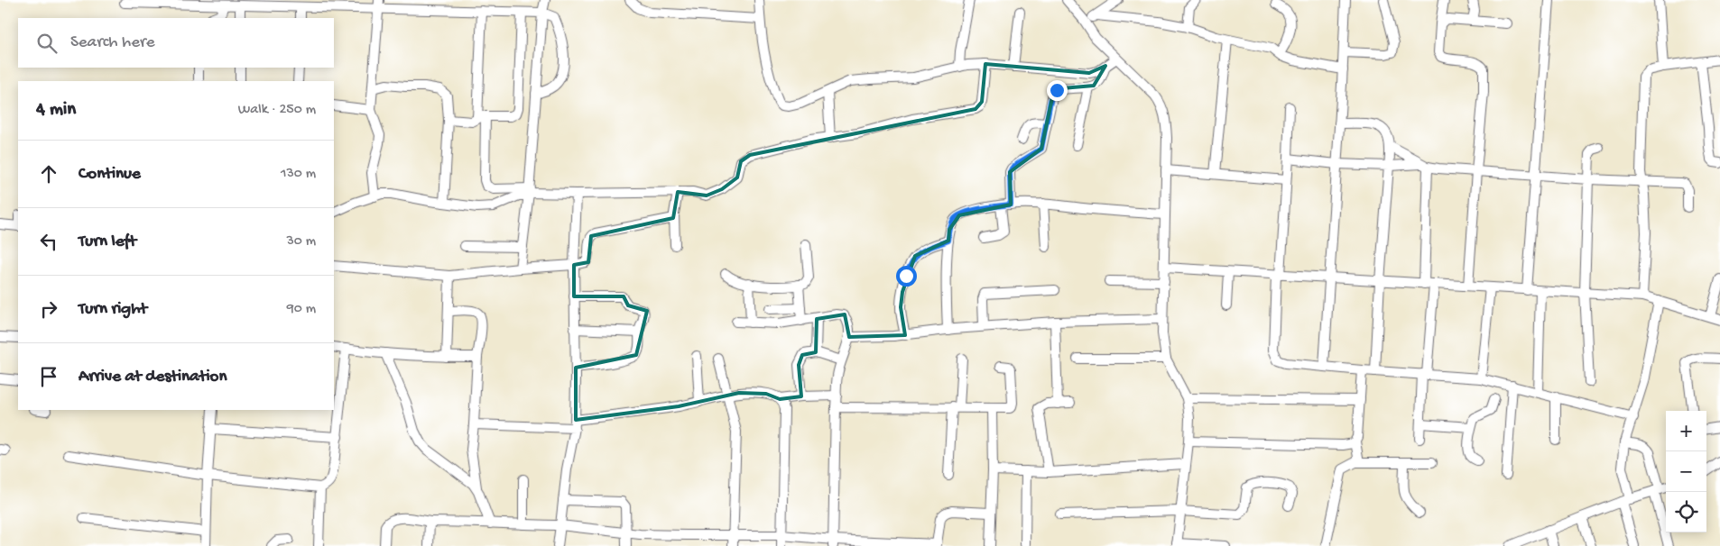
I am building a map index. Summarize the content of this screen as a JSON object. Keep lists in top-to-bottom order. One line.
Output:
{"page":{"search":"Search here","heading":["4 min","Walk · 250 m"],"list":[["Continue","130 m"],["Turn left","30 m"],["Turn right","90 m"],"Arrive at destination"],"map_buttons":["+","−"]}}
